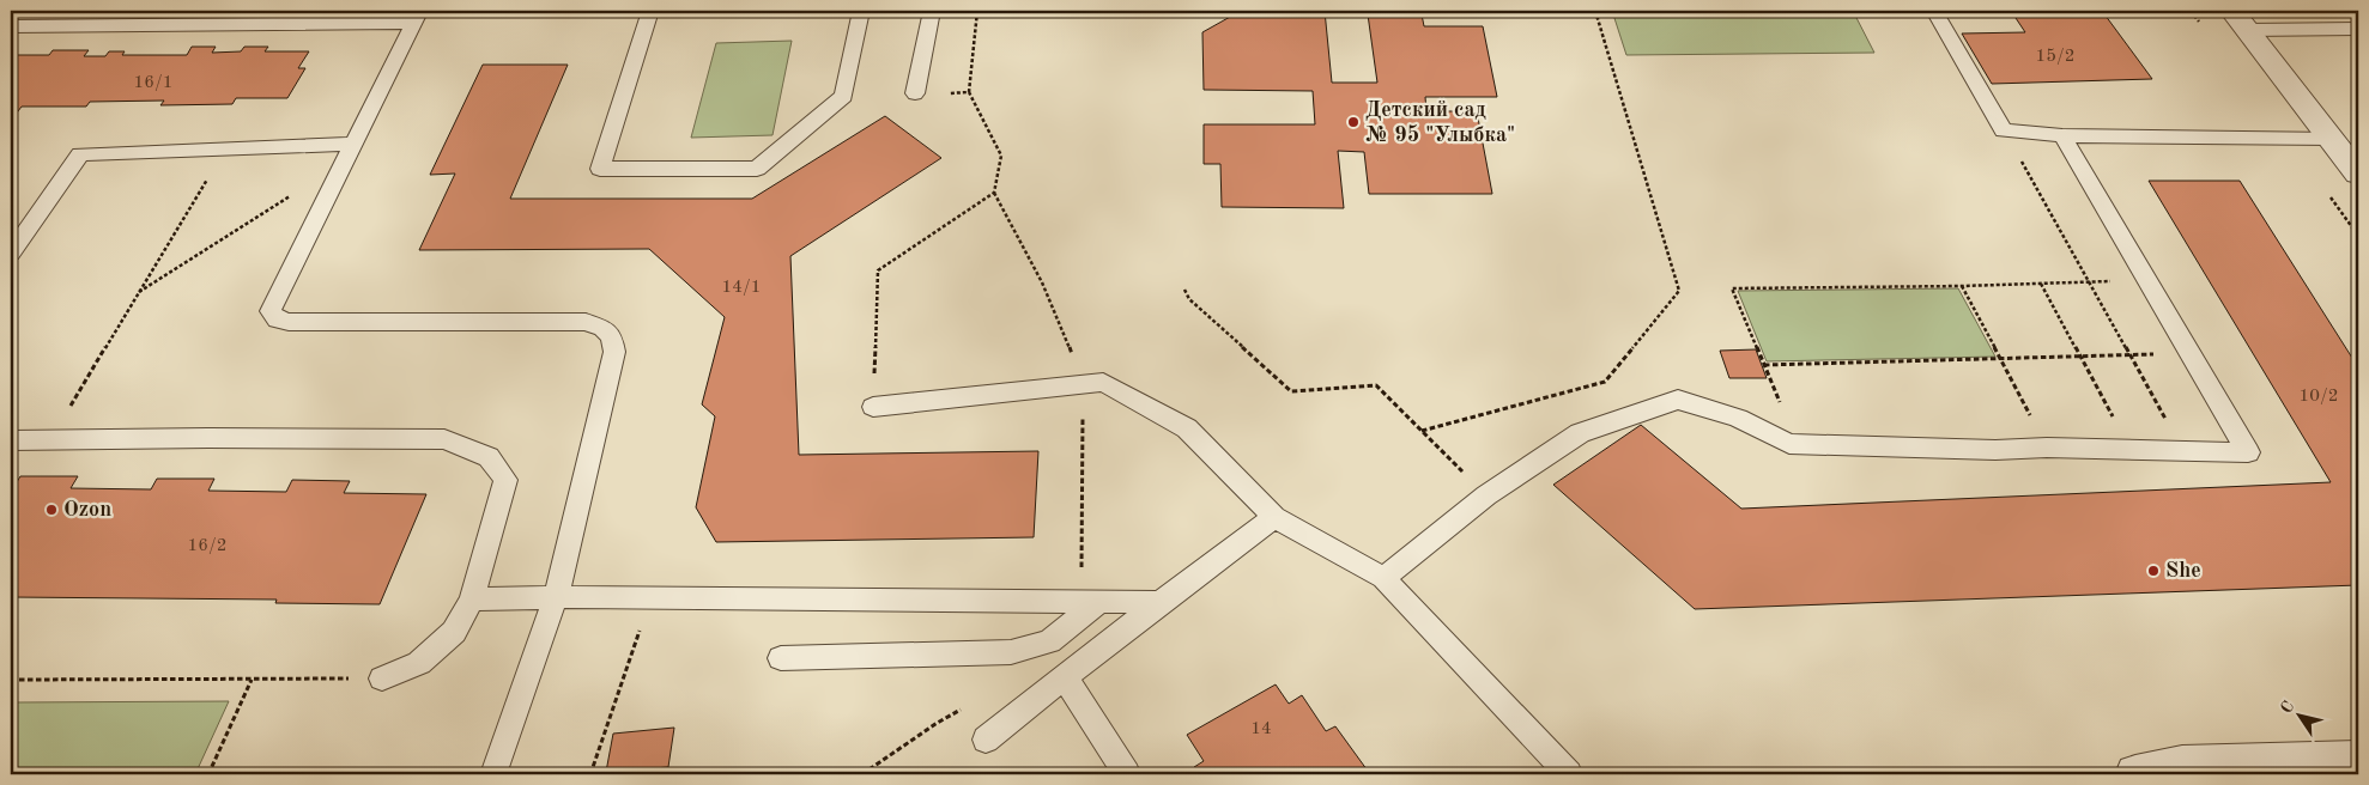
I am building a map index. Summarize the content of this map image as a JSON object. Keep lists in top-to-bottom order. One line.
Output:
{"places":["Детский сад № 95 \"Улыбка\"","Ozon","She"],"house_numbers":["15/2","16/1","14/1","10/2","16/2","14"],"north":"top left"}
